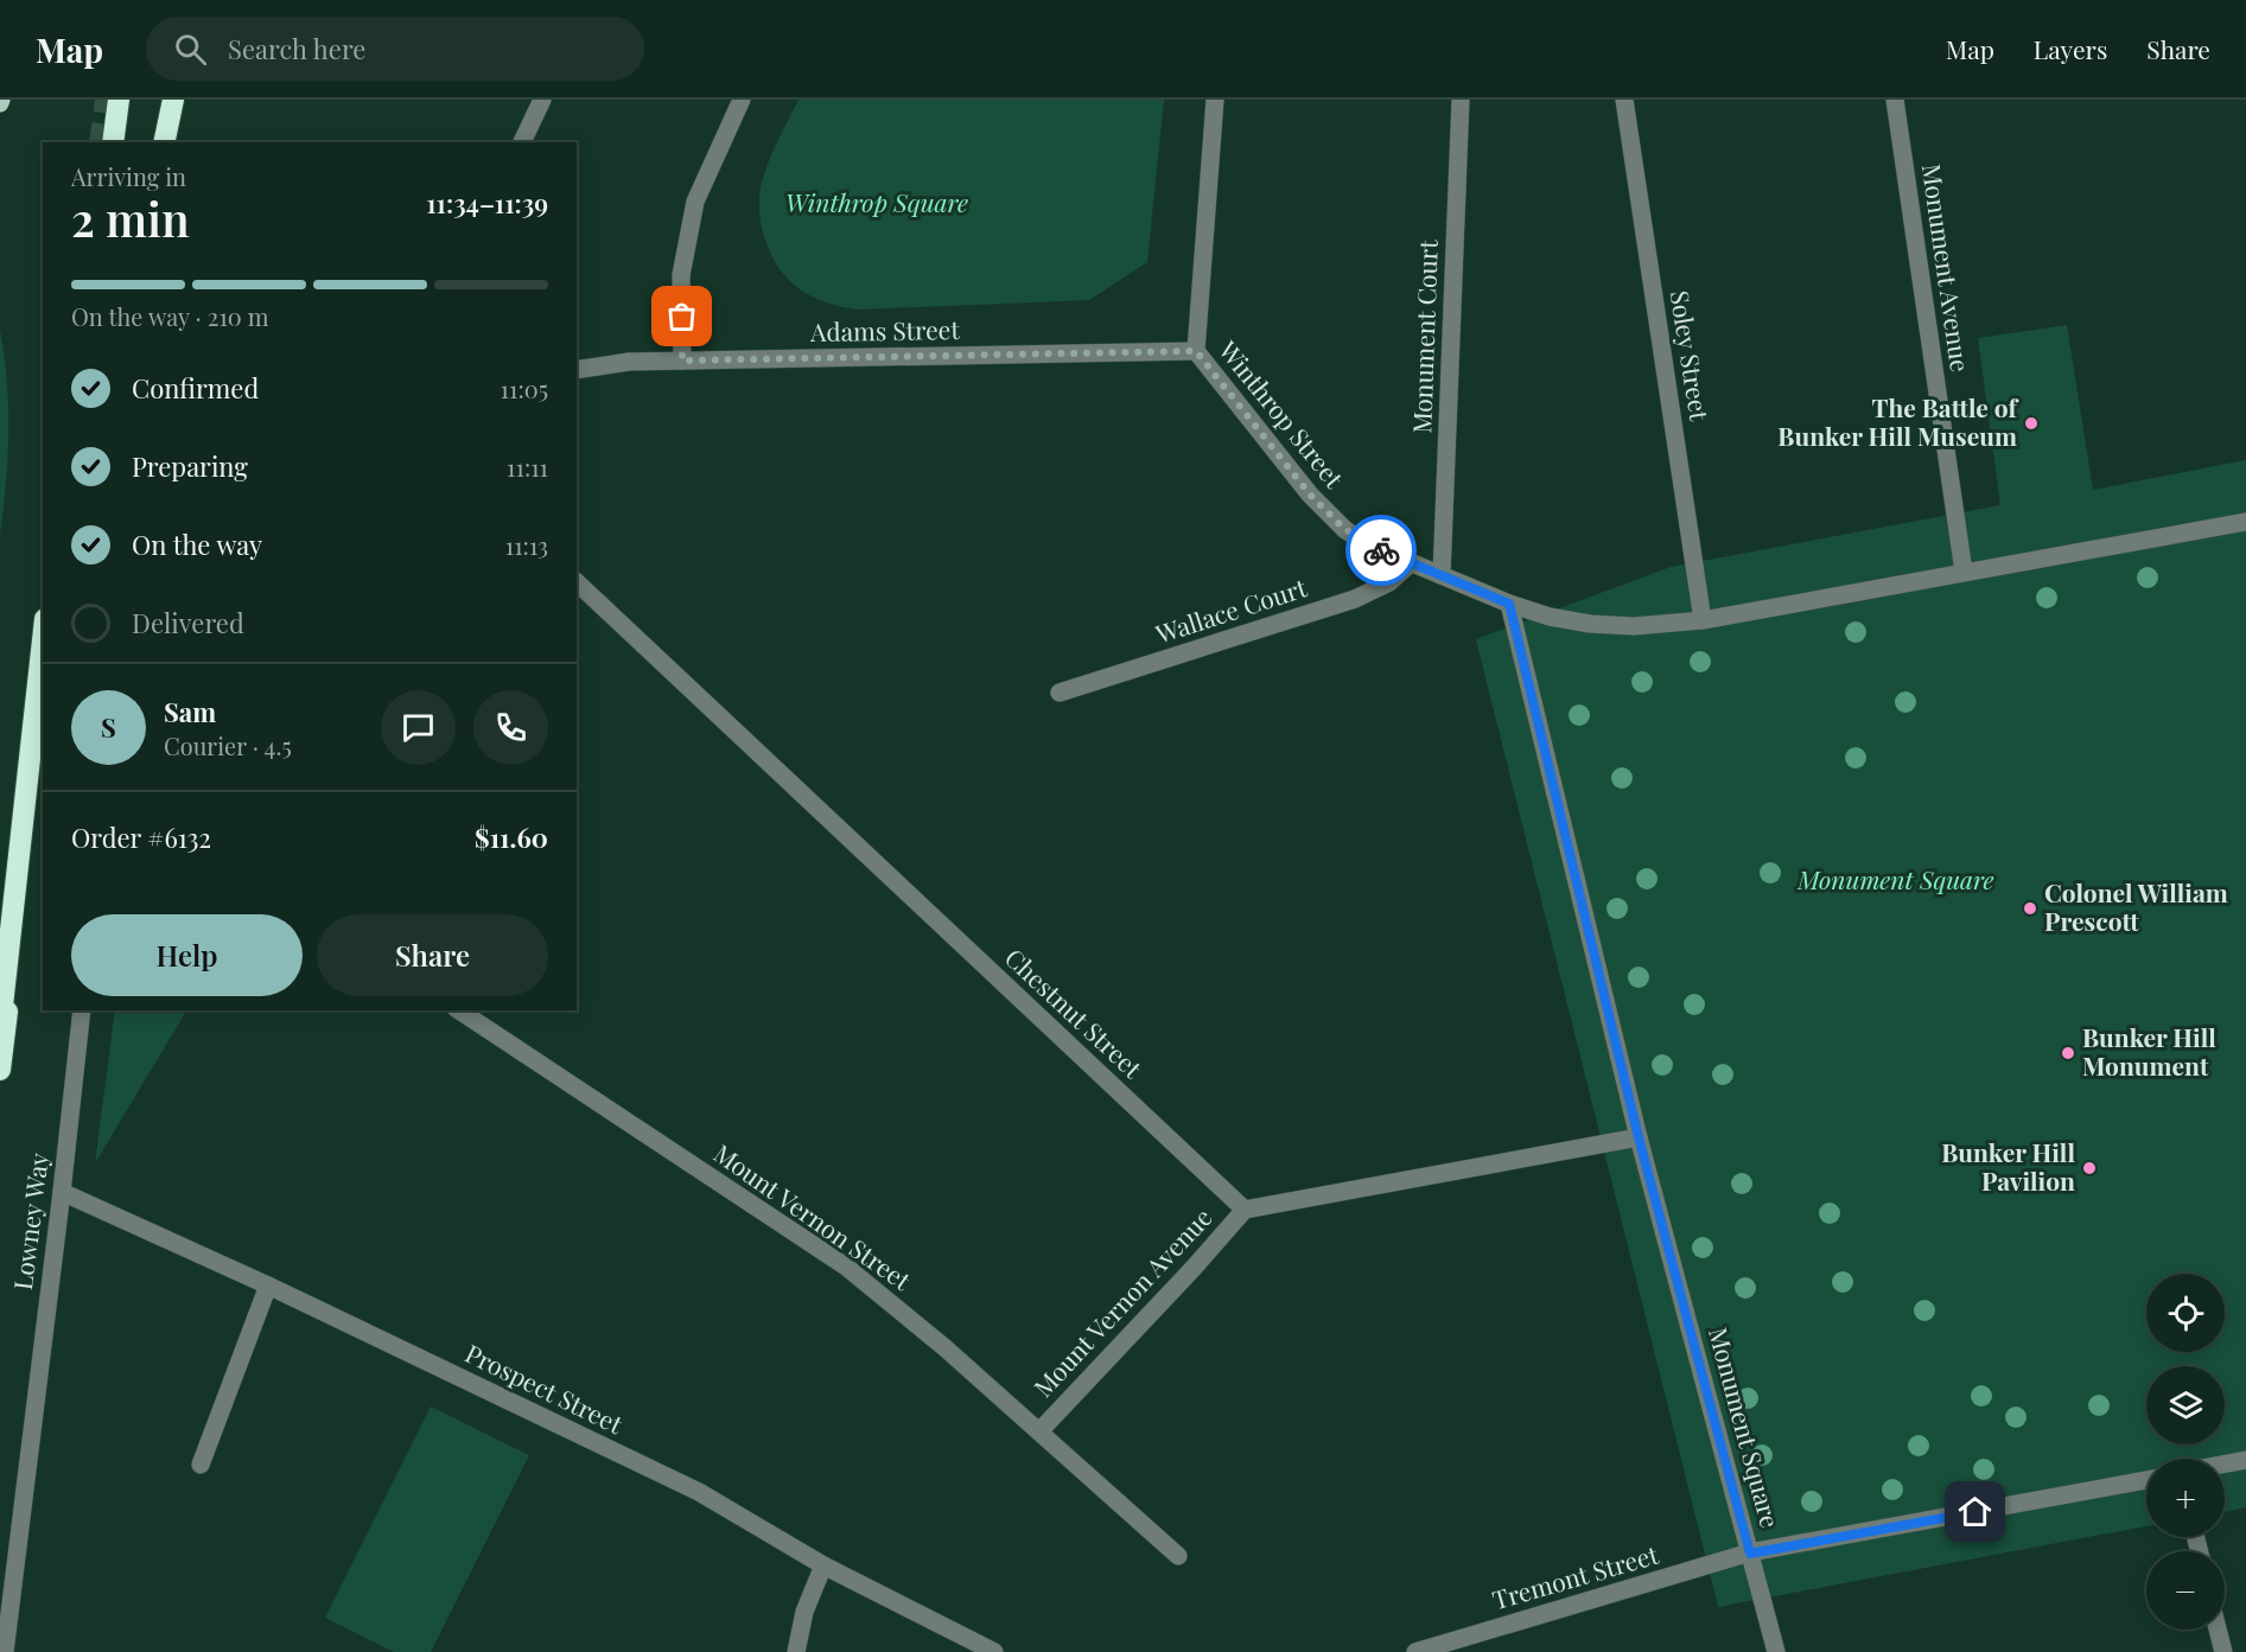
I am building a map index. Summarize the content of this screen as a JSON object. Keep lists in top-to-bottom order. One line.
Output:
{"streets":{"street":["Monument Avenue","Adams Street","Monument Court","Soley Street","Winthrop Street","Wallace Court","Chestnut Street","Mount Vernon Street","Lowney Way","Mount Vernon Avenue","Prospect Street","Monument Square","Tremont Street"]},"crossings":[["Adams Street","Winthrop Street"],["Monument Court","Winthrop Street"],["Winthrop Street","Wallace Court"],["Winthrop Street","Monument Square"],["Chestnut Street","Mount Vernon Avenue"],["Mount Vernon Street","Mount Vernon Avenue"],["Lowney Way","Prospect Street"],["Monument Square","Tremont Street"]],"parks":["Winthrop Square","Monument Square"],"places":["The Battle of Bunker Hill Museum","Colonel William Prescott","Bunker Hill Monument","Bunker Hill Pavilion"],"page":{"header":"Map","search":"Search here","nav":["Map","Layers","Share"],"heading":["2 min","Arriving in","11:34–11:39"],"panel":["Sam","Courier · 4.5","Order #6132","$11.60"],"bar":"On the way · 210 m","list":[["Confirmed","11:05"],["Preparing","11:11"],["On the way","11:13"],"Delivered"],"round":"S","buttons":["Help","Share"],"map_buttons":["+","−"]}}
